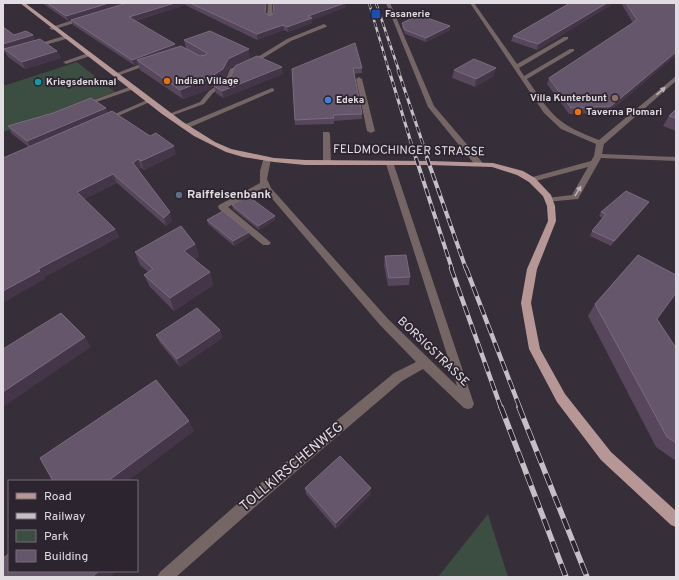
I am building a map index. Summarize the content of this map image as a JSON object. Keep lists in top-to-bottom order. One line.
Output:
{"streets":{"main road":["FELDMOCHINGER STRASSE"],"street":["BORSIGSTRASSE","TOLLKIRSCHENWEG"]},"crossings":[["FELDMOCHINGER STRASSE","BORSIGSTRASSE"],["BORSIGSTRASSE","TOLLKIRSCHENWEG"]],"places":{"transit":["Fasanerie"],"other":["Indian Village","Kriegsdenkmal","Villa Kunterbunt","Edeka","Taverna Plomari","Raiffeisenbank"]},"legend":["Road","Railway","Park","Building"]}
